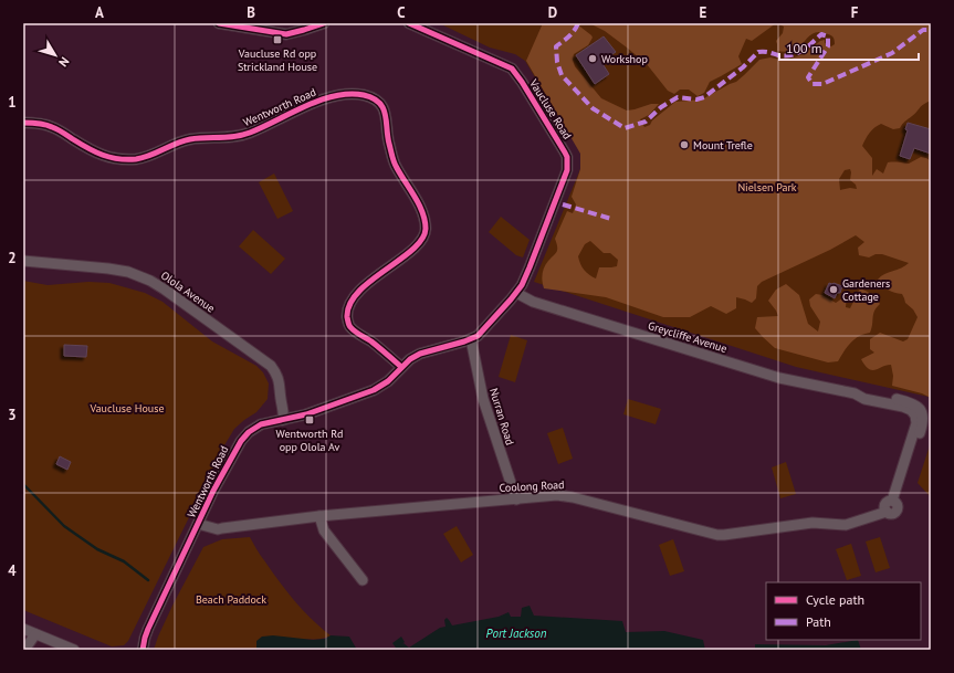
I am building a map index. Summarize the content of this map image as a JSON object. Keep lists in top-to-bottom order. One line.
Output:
{"streets":{"street":["Wentworth Road","Vaucluse Road","Olola Avenue","Greycliffe Avenue","Nurran Road","Coolong Road"]},"crossings":[["Wentworth Road","Vaucluse Road"],["Wentworth Road","Olola Avenue"],["Wentworth Road","Greycliffe Avenue"],["Wentworth Road","Nurran Road"],["Wentworth Road","Coolong Road"],["Vaucluse Road","Greycliffe Avenue"],["Greycliffe Avenue","Coolong Road"],["Nurran Road","Coolong Road"]],"water":["Port Jackson"],"parks":["Nielsen Park","Vaucluse House","Beach Paddock"],"places":{"transit":["Vaucluse Rd opp Strickland House","Wentworth Rd opp Olola Av"],"other":["Workshop","Mount Trefle","Gardeners Cottage"]},"legend":["Cycle path","Path"],"scale_bar":"100 m","north":"bottom right","grid":{"columns":["A","B","C","D","E","F"],"rows":["1","2","3","4"]}}
